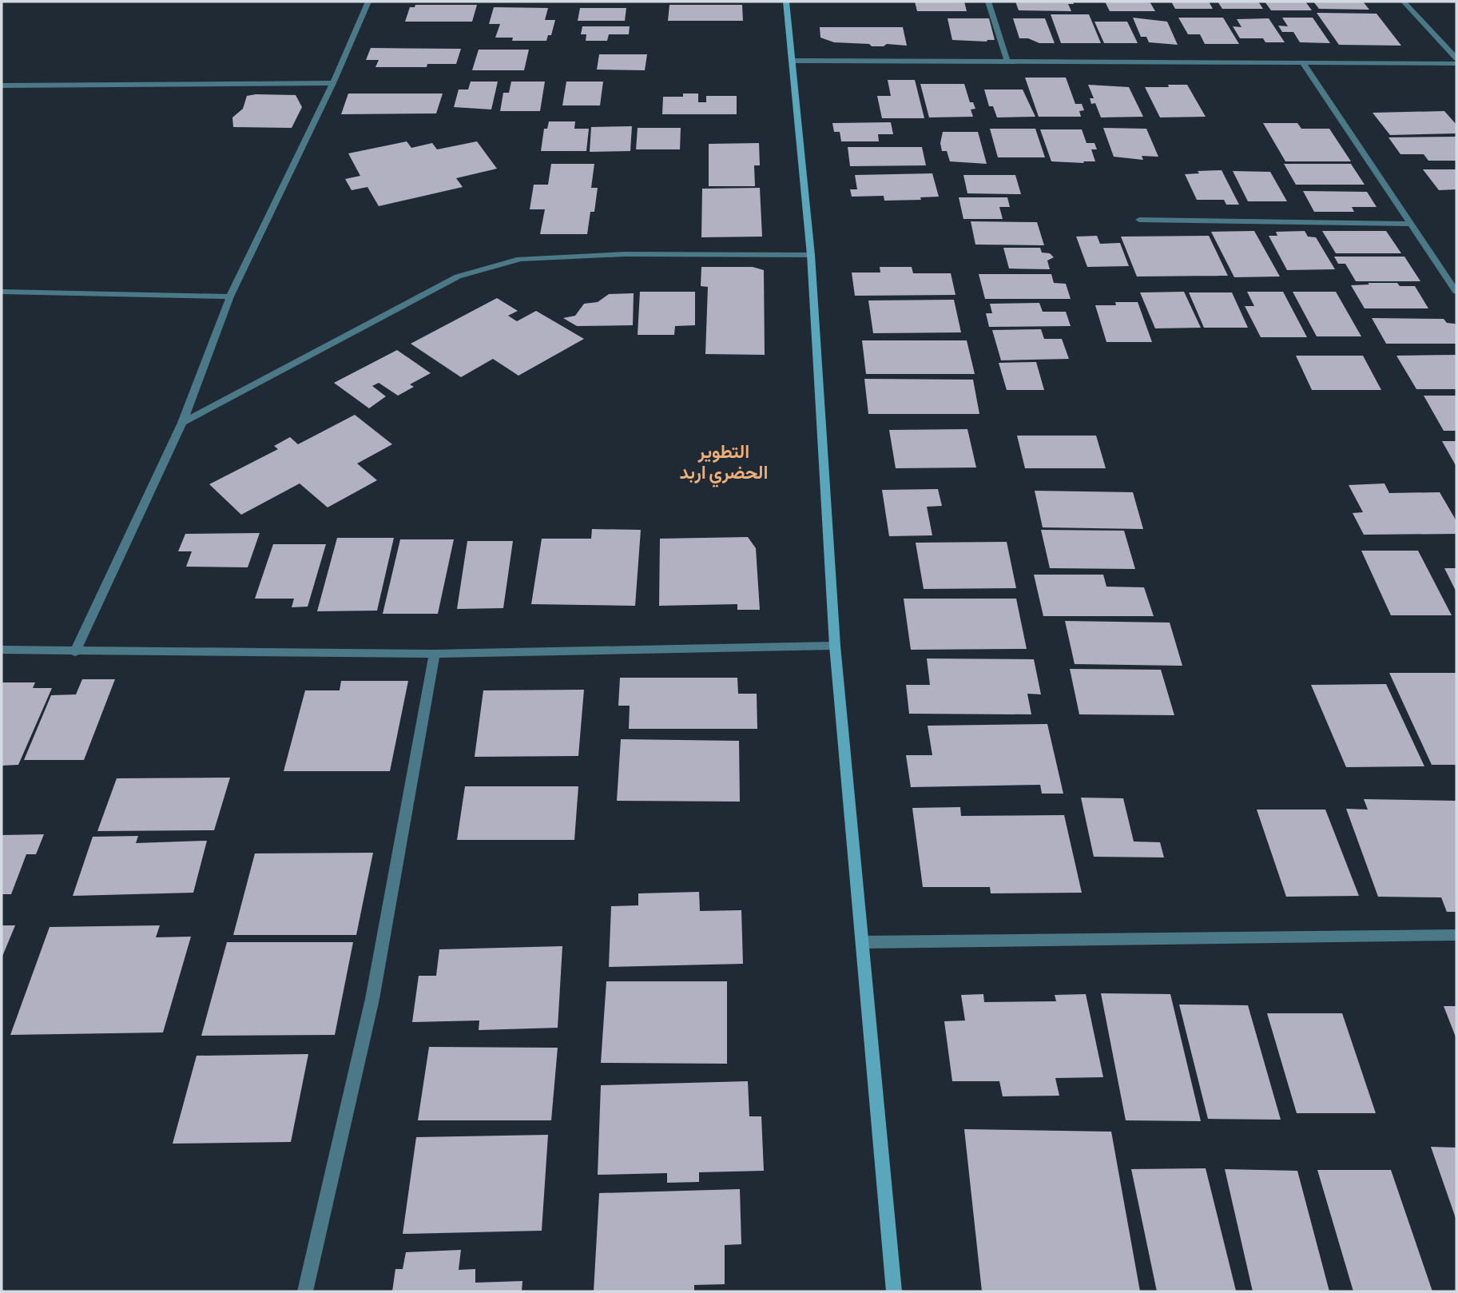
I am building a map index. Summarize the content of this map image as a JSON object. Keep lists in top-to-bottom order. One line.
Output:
{"districts":["التطوير الحضري اربد"]}
